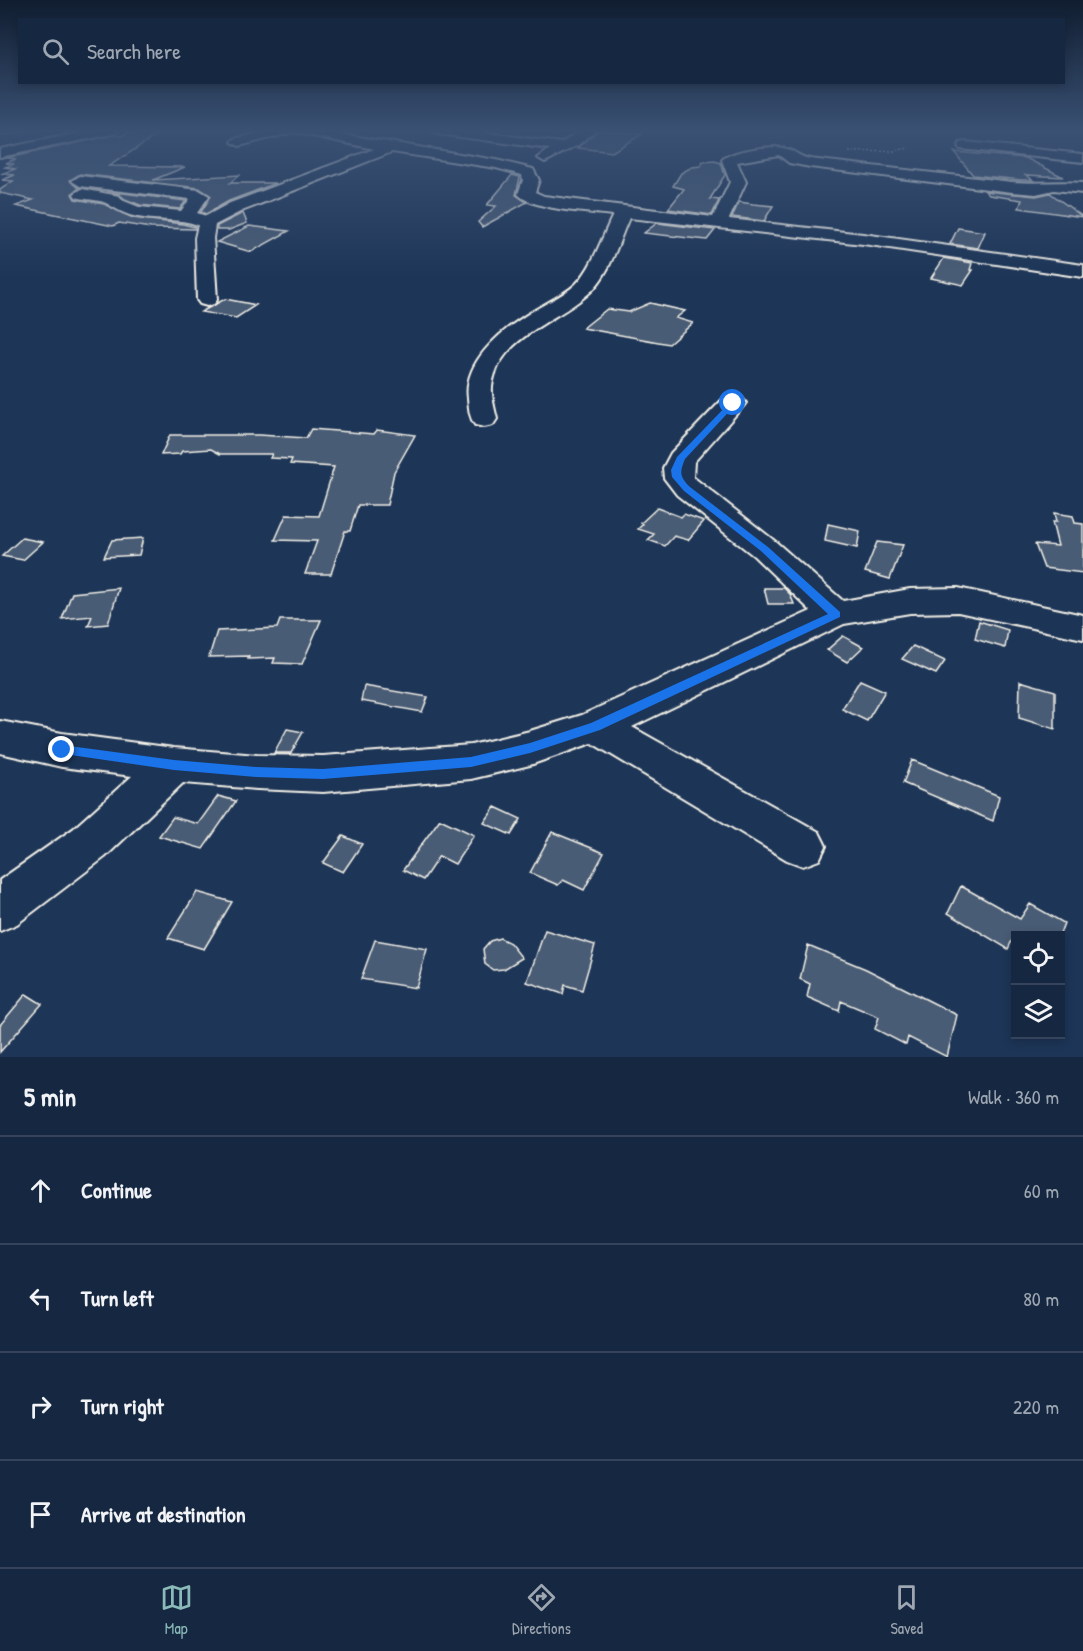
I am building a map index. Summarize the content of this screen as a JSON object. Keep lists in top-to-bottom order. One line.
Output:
{"page":{"search":"Search here","heading":["5 min","Walk · 360 m"],"list":[["Continue","60 m"],["Turn left","80 m"],["Turn right","220 m"],"Arrive at destination"],"nav":["Map","Directions","Saved"]}}
